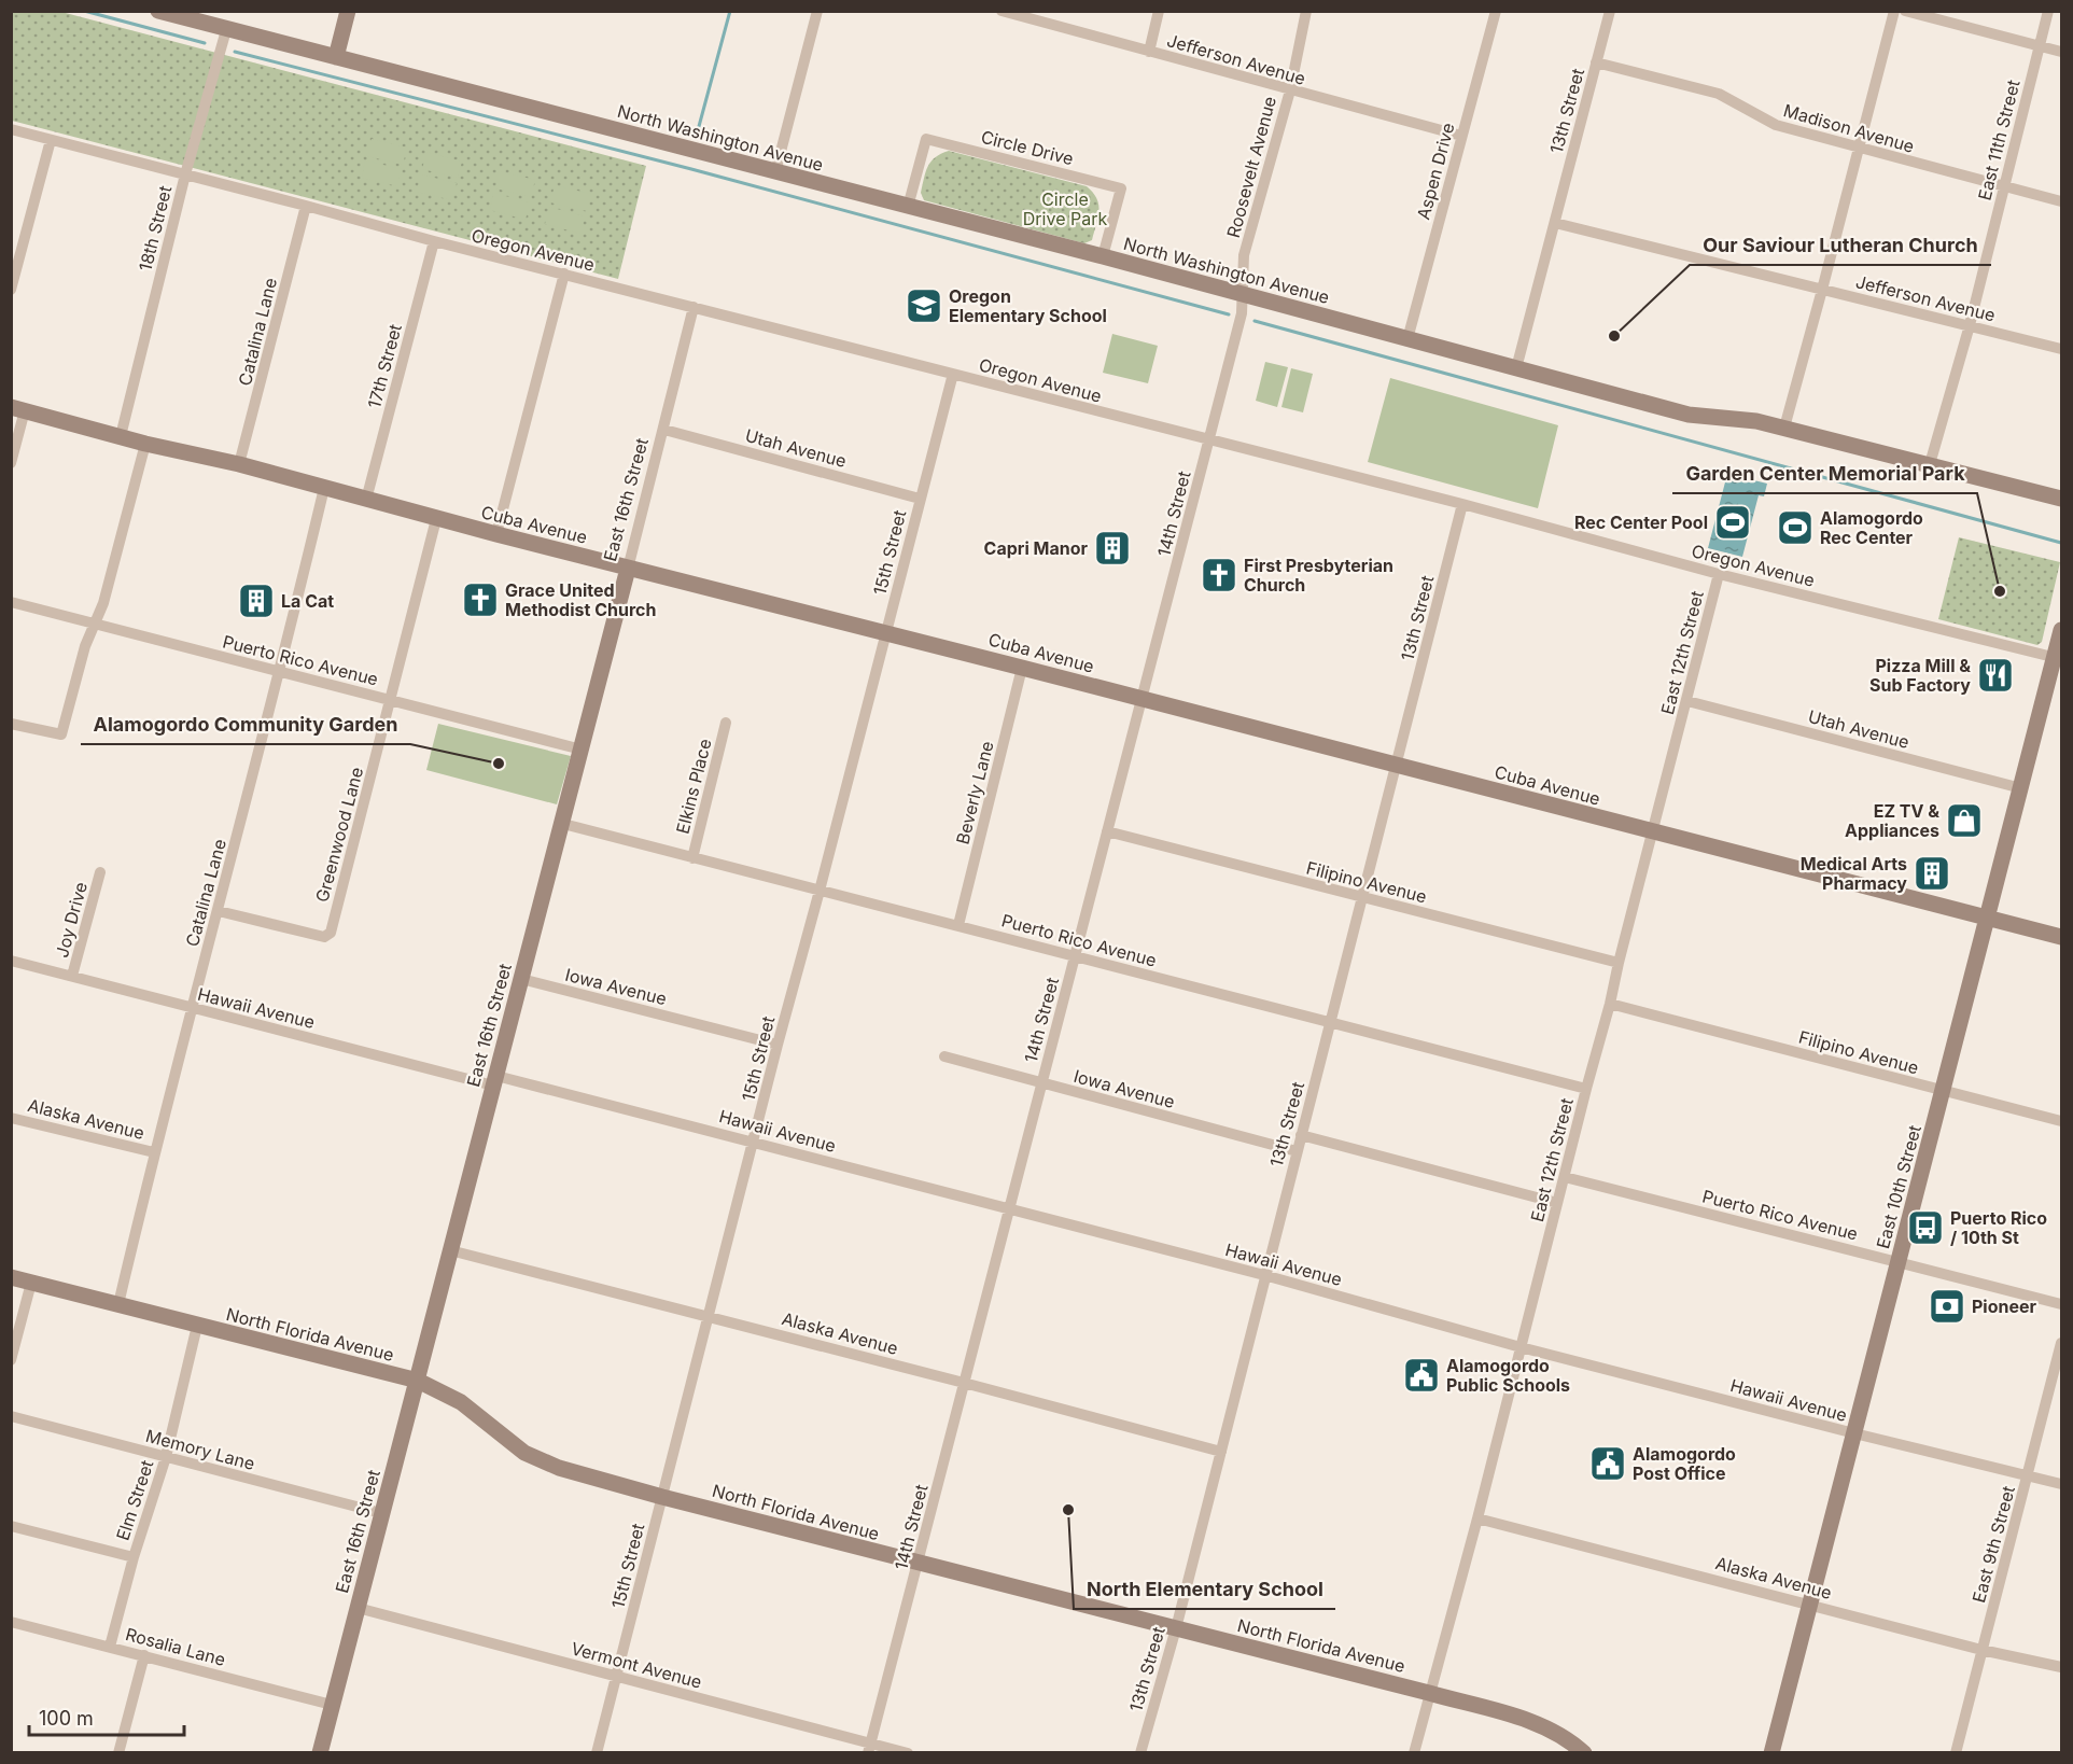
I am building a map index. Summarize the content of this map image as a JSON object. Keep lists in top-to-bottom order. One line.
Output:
{"streets":{"main road":["North Washington Avenue","East 16th Street","Cuba Avenue","East 10th Street","North Florida Avenue"],"street":["Jefferson Avenue","13th Street","Madison Avenue","East 11th Street","Circle Drive","Roosevelt Avenue","Aspen Drive","18th Street","Oregon Avenue","Catalina Lane","17th Street","Utah Avenue","14th Street","15th Street","East 12th Street","Puerto Rico Avenue","Elkins Place","Beverly Lane","Greenwood Lane","Filipino Avenue","Joy Drive","Iowa Avenue","Hawaii Avenue","Alaska Avenue","Memory Lane","Elm Street","East 9th Street","Rosalia Lane","Vermont Avenue"]},"crossings":[["Jefferson Avenue","13th Street"],["Jefferson Avenue","East 11th Street"],["Jefferson Avenue","Roosevelt Avenue"],["Jefferson Avenue","Aspen Drive"],["13th Street","Madison Avenue"],["13th Street","North Washington Avenue"],["13th Street","Oregon Avenue"],["13th Street","Cuba Avenue"],["13th Street","Puerto Rico Avenue"],["13th Street","Filipino Avenue"],["13th Street","Iowa Avenue"],["13th Street","Hawaii Avenue"],["13th Street","Alaska Avenue"],["13th Street","North Florida Avenue"],["Madison Avenue","East 11th Street"],["North Washington Avenue","East 11th Street"],["North Washington Avenue","Circle Drive"],["North Washington Avenue","Roosevelt Avenue"],["North Washington Avenue","Aspen Drive"],["North Washington Avenue","18th Street"],["North Washington Avenue","14th Street"],["Roosevelt Avenue","14th Street"],["18th Street","Oregon Avenue"],["18th Street","Cuba Avenue"],["Oregon Avenue","Catalina Lane"],["Oregon Avenue","17th Street"],["Oregon Avenue","East 16th Street"],["Oregon Avenue","14th Street"],["Oregon Avenue","15th Street"],["Oregon Avenue","East 12th Street"],["Oregon Avenue","East 10th Street"],["Catalina Lane","Cuba Avenue"],["Catalina Lane","Puerto Rico Avenue"],["Catalina Lane","Greenwood Lane"],["Catalina Lane","Hawaii Avenue"],["Catalina Lane","Alaska Avenue"],["Catalina Lane","North Florida Avenue"],["17th Street","Cuba Avenue"],["Utah Avenue","East 16th Street"],["Utah Avenue","15th Street"],["Utah Avenue","East 12th Street"],["Utah Avenue","East 10th Street"],["East 16th Street","Cuba Avenue"],["East 16th Street","Puerto Rico Avenue"],["East 16th Street","Iowa Avenue"],["East 16th Street","Hawaii Avenue"],["East 16th Street","Alaska Avenue"],["East 16th Street","North Florida Avenue"],["East 16th Street","Memory Lane"],["East 16th Street","Rosalia Lane"],["East 16th Street","Vermont Avenue"],["14th Street","Cuba Avenue"],["14th Street","Puerto Rico Avenue"],["14th Street","Filipino Avenue"],["14th Street","Iowa Avenue"],["14th Street","Hawaii Avenue"],["14th Street","Alaska Avenue"],["14th Street","North Florida Avenue"],["14th Street","Vermont Avenue"],["Cuba Avenue","15th Street"],["Cuba Avenue","East 12th Street"],["Cuba Avenue","Beverly Lane"],["Cuba Avenue","Greenwood Lane"],["Cuba Avenue","East 10th Street"],["15th Street","Puerto Rico Avenue"],["15th Street","Iowa Avenue"],["15th Street","Hawaii Avenue"],["15th Street","Alaska Avenue"],["15th Street","North Florida Avenue"],["15th Street","Vermont Avenue"],["East 12th Street","Puerto Rico Avenue"],["East 12th Street","Filipino Avenue"],["East 12th Street","Hawaii Avenue"],["East 12th Street","Alaska Avenue"],["East 12th Street","North Florida Avenue"],["Puerto Rico Avenue","Elkins Place"],["Puerto Rico Avenue","Beverly Lane"],["Puerto Rico Avenue","Greenwood Lane"],["Puerto Rico Avenue","East 10th Street"],["Filipino Avenue","East 10th Street"],["Joy Drive","Hawaii Avenue"],["Hawaii Avenue","East 10th Street"],["Hawaii Avenue","East 9th Street"],["Alaska Avenue","East 10th Street"],["Alaska Avenue","East 9th Street"],["North Florida Avenue","Elm Street"],["Memory Lane","Elm Street"],["Elm Street","Rosalia Lane"]],"parks":["Circle Drive Park"],"places":{"school or university":["Oregon Elementary School"],"other":["Our Saviour Lutheran Church","Garden Center Memorial Park","Alamogordo Community Garden","North Elementary School"],"sports":["Rec Center Pool","Alamogordo Rec Center"],"building":["Capri Manor","La Cat","Medical Arts Pharmacy"],"church":["First Presbyterian Church","Grace United Methodist Church"],"restaurant":["Pizza Mill & Sub Factory"],"shop":["EZ TV & Appliances"],"bus stop":["Puerto Rico / 10th St"],"bank":["Pioneer"],"public building":["Alamogordo Public Schools","Alamogordo Post Office"]},"scale_bar":"100 m"}
